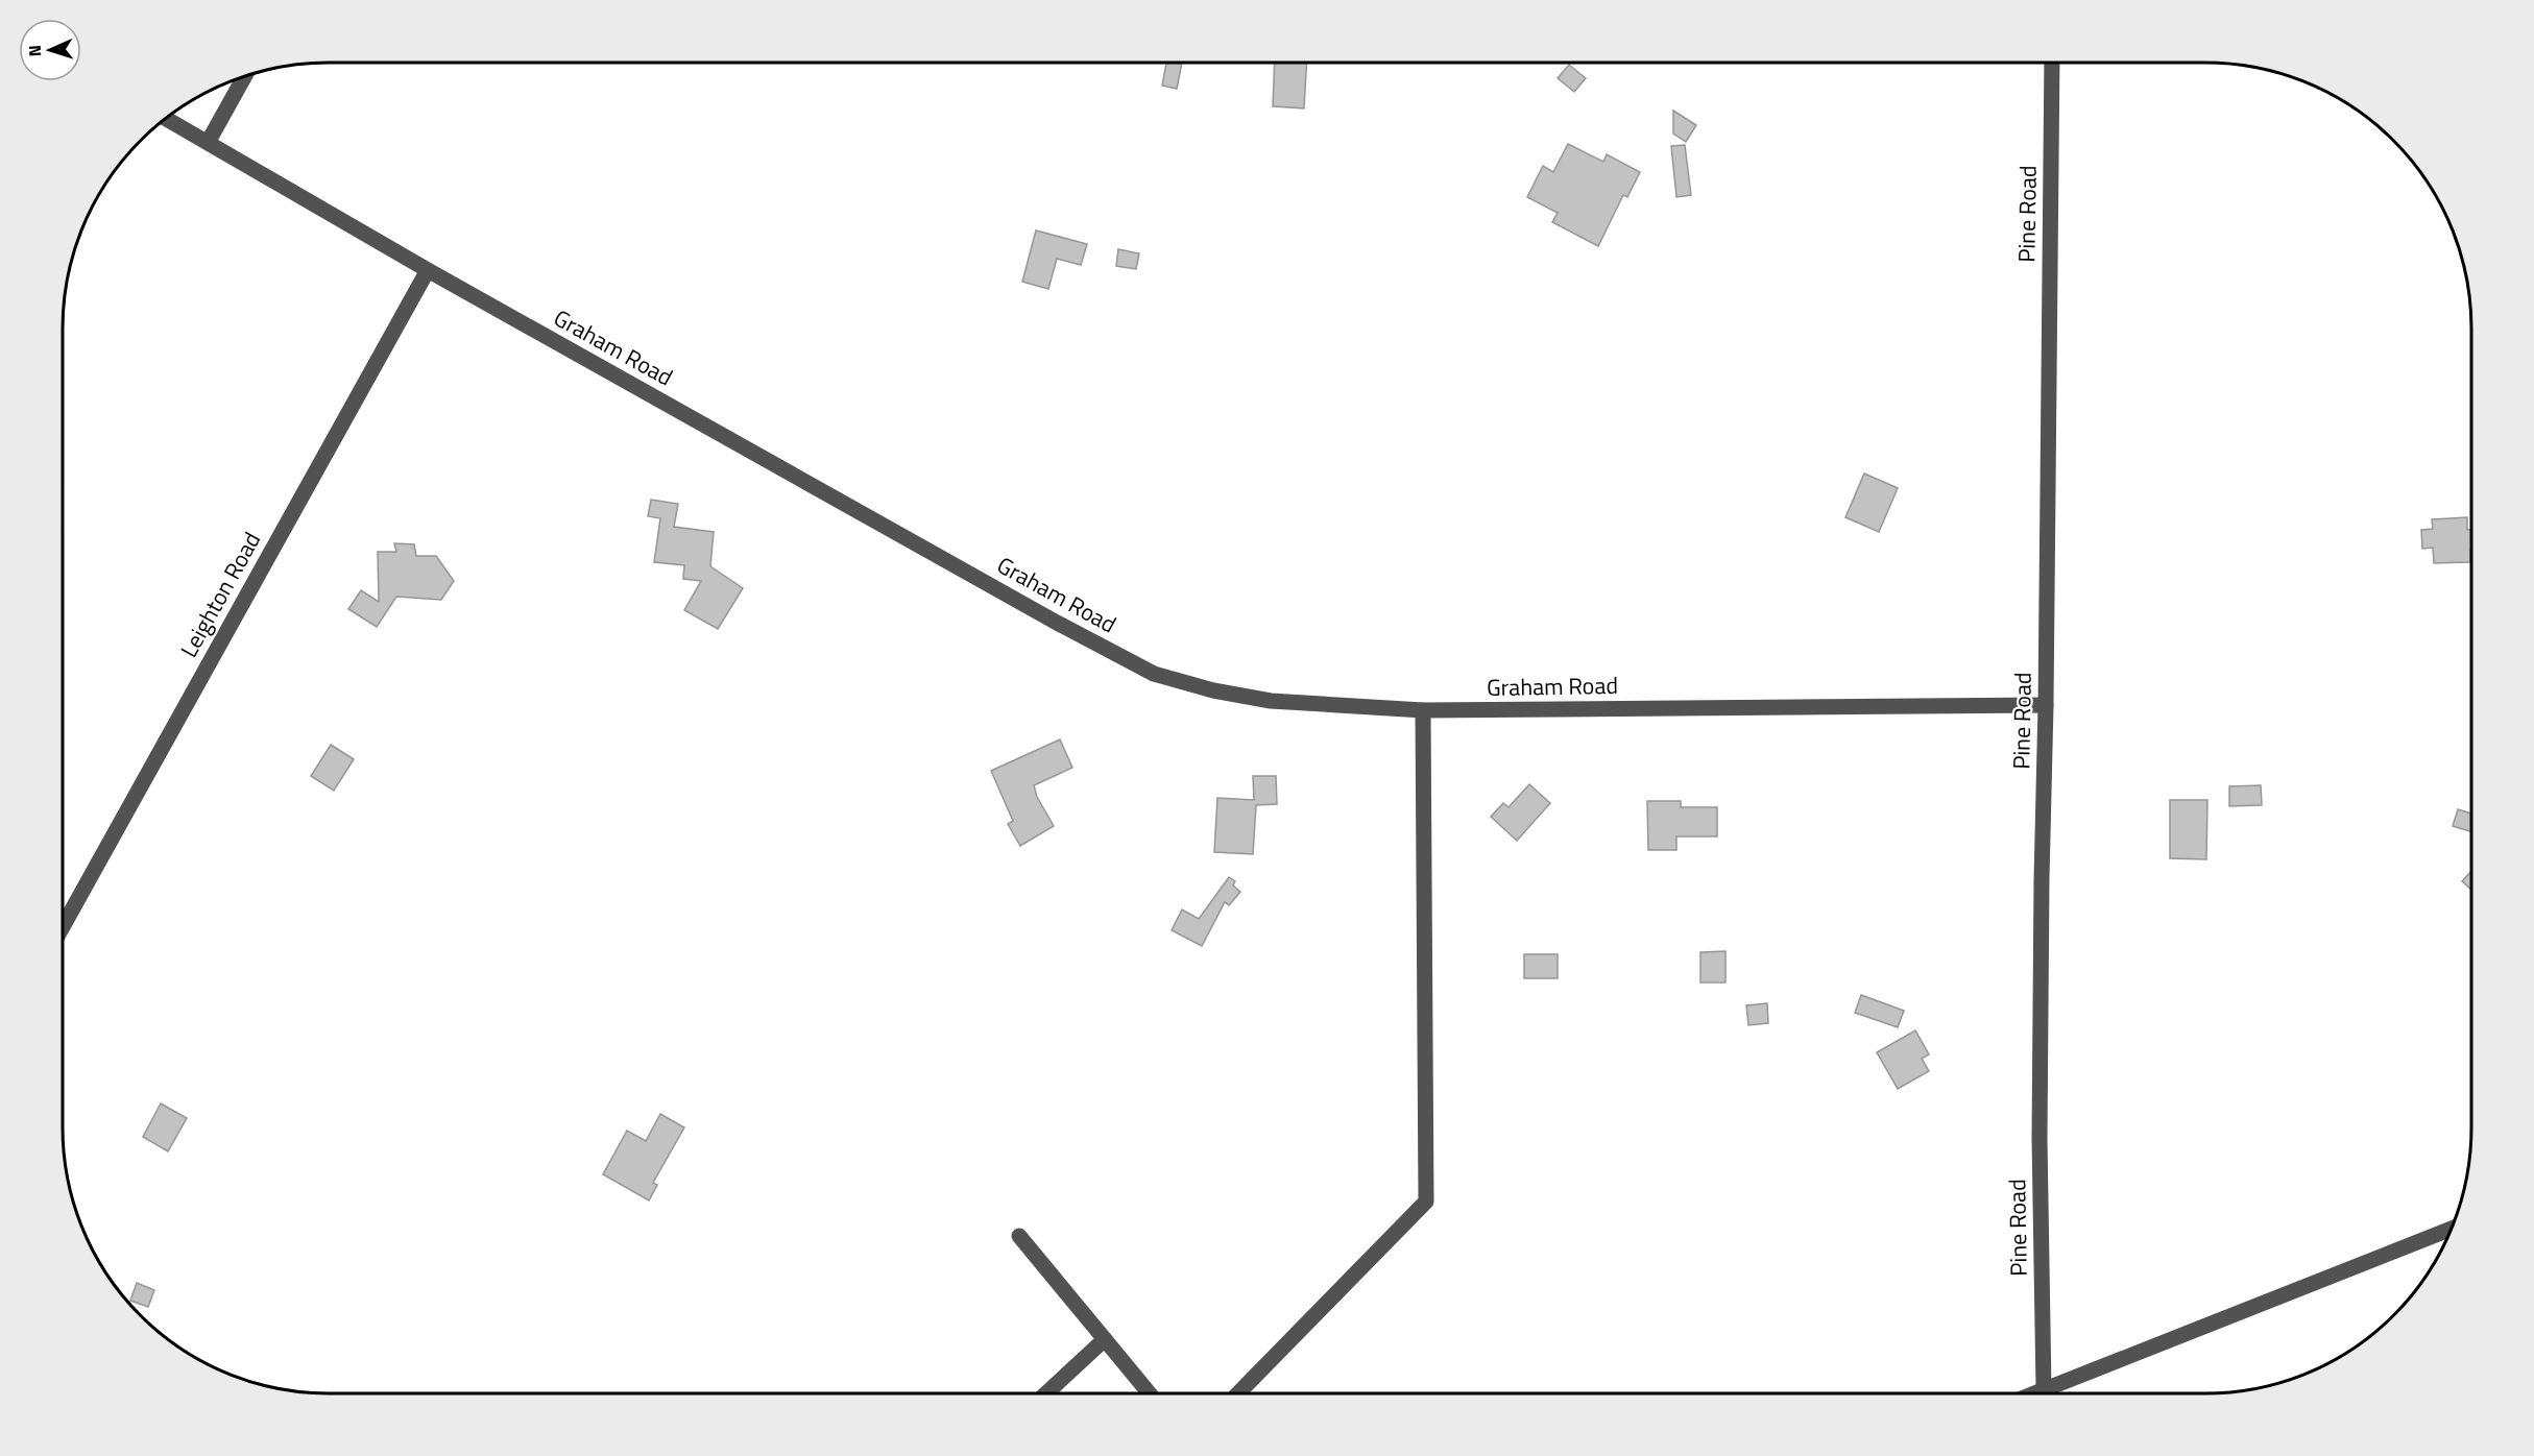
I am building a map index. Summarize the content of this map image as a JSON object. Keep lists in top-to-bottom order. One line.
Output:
{"streets":{"street":["Pine Road","Graham Road","Leighton Road"]},"crossings":[["Pine Road","Graham Road"],["Graham Road","Leighton Road"]],"north":"left"}
